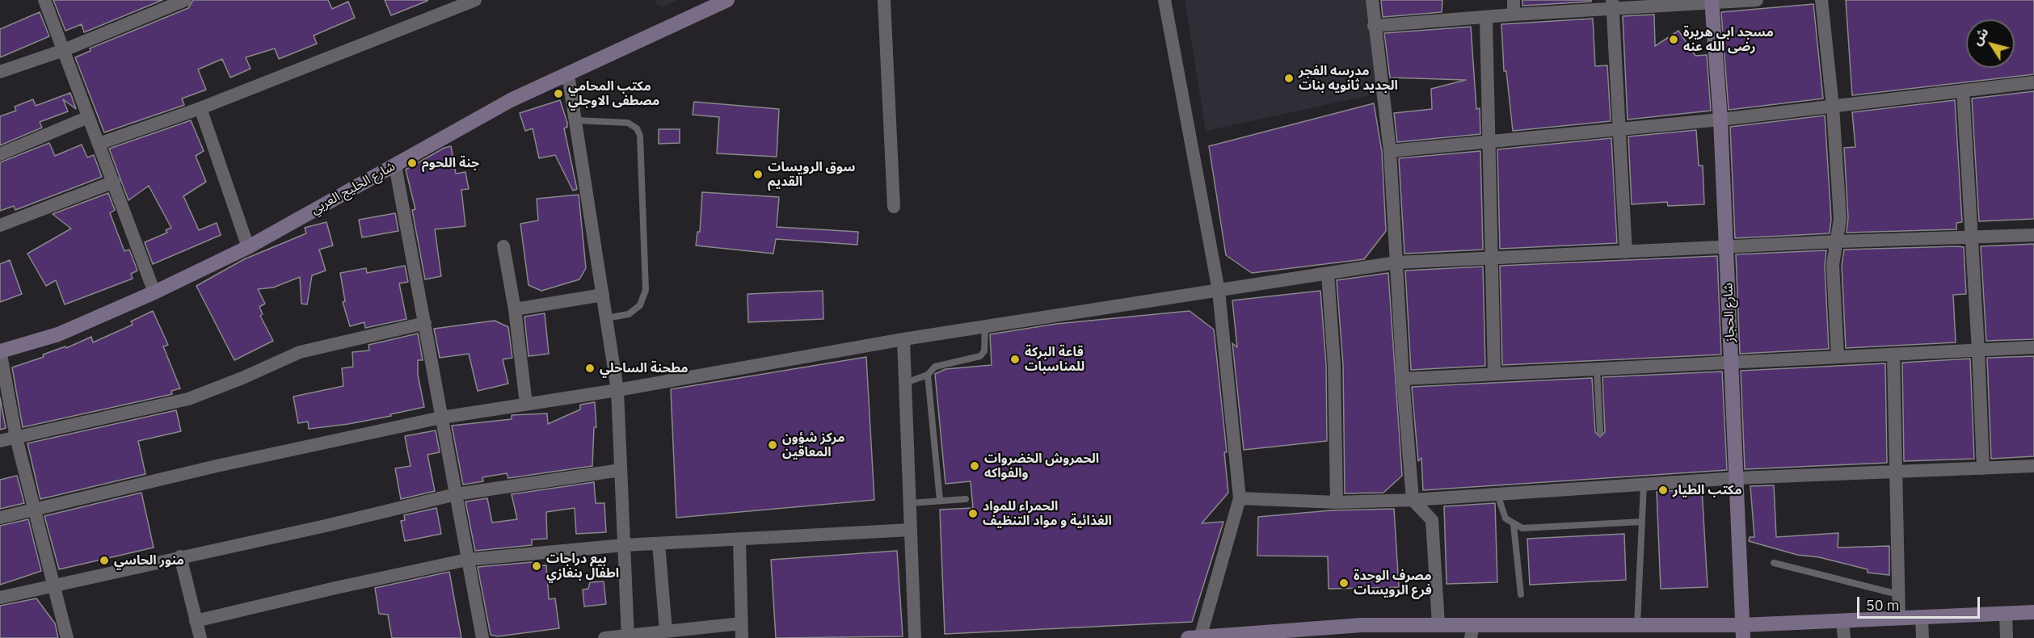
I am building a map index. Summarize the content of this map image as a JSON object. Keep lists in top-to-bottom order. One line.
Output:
{"streets":{"main road":["شارع الخليج العربي","شارع الحجاز"]},"places":["مسجد ابي هريرة رضى الله عنه","مدرسه الفجر الجديد ثانويه بنات","مكتب المحامي مصطفى الاوجلي","جنة اللحوم","سوق الرويسات القديم","قاعة البركة للمناسبات","مطحنة الساحلي","مركز شؤون المعاقين","الحمروش الخضروات والفواكه","مكتب الطيار","الحمراء للمواد الغذائية و مواد التنظيف","منور الحاسي","بيع دراجات اطفال بنغازي","مصرف الوحدة فرع الرويسات"],"scale_bar":"50 m","north":"top left"}
